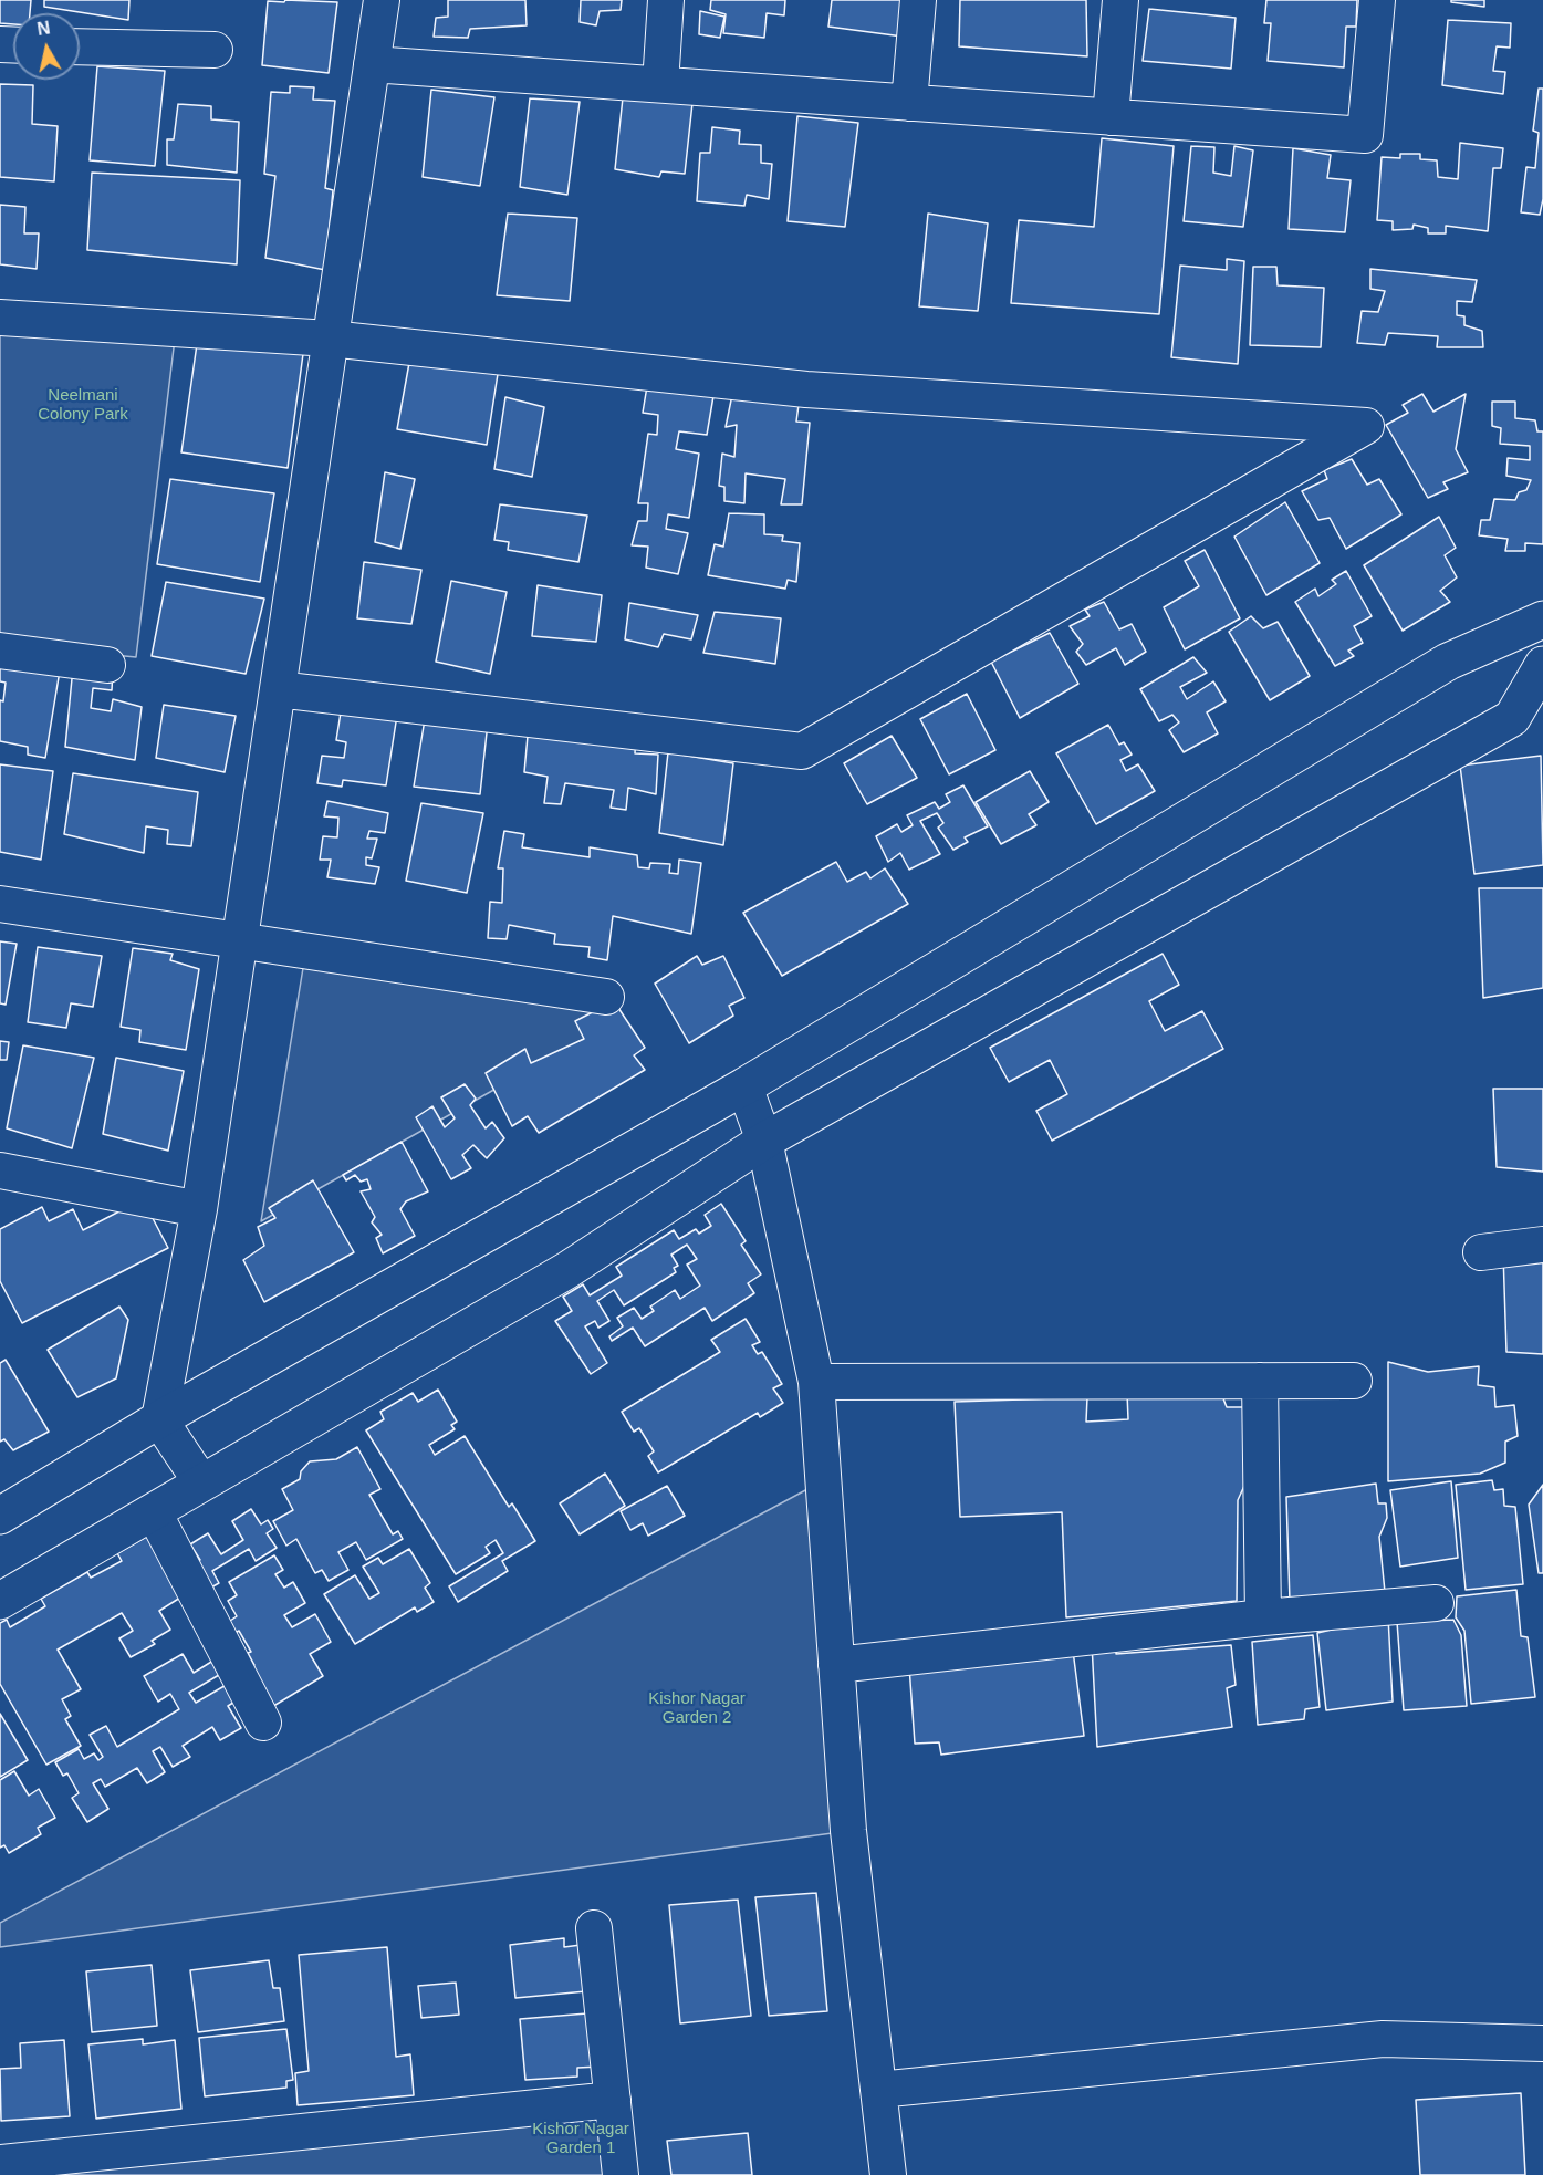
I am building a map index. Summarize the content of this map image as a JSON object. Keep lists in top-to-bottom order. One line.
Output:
{"parks":["Neelmani Colony Park","Kishor Nagar Garden 2","Kishor Nagar Garden 1"],"north":"top"}
